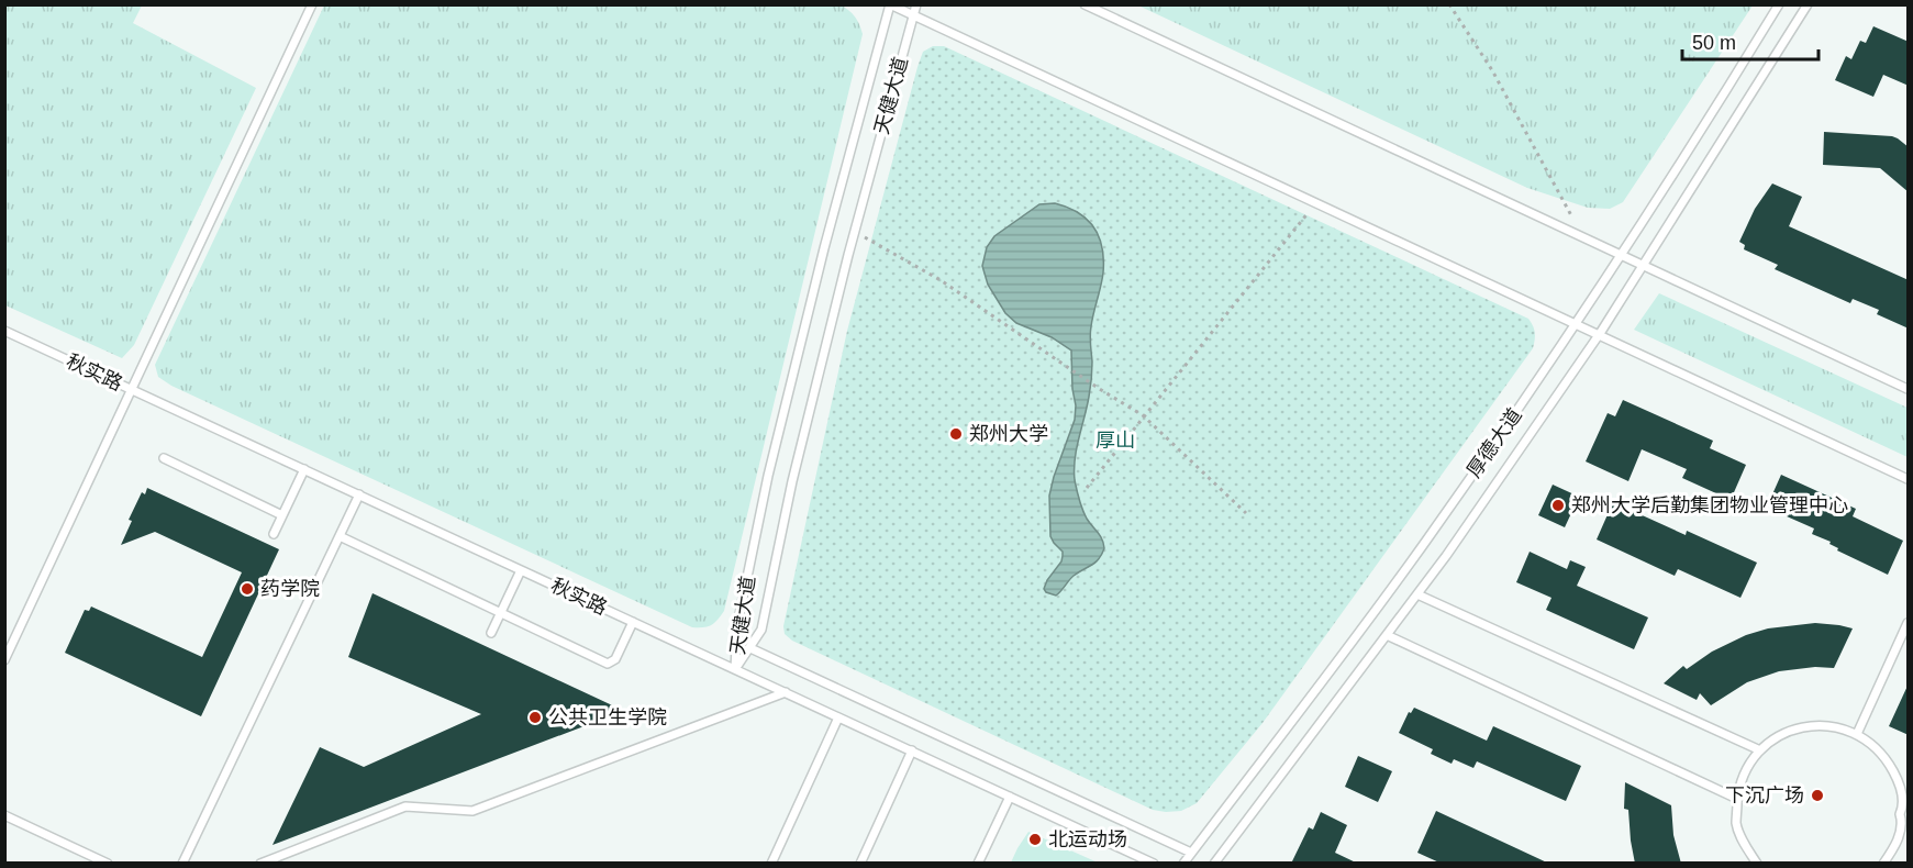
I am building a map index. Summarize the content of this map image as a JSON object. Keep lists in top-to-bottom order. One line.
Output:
{"streets":{"lane":["天健大道","秋实路","厚德大道"]},"crossings":[["天健大道","秋实路"]],"parks":["厚山"],"places":["郑州大学","郑州大学后勤集团物业管理中心","药学院","公共卫生学院","下沉广场","北运动场"],"scale_bar":"50 m"}
